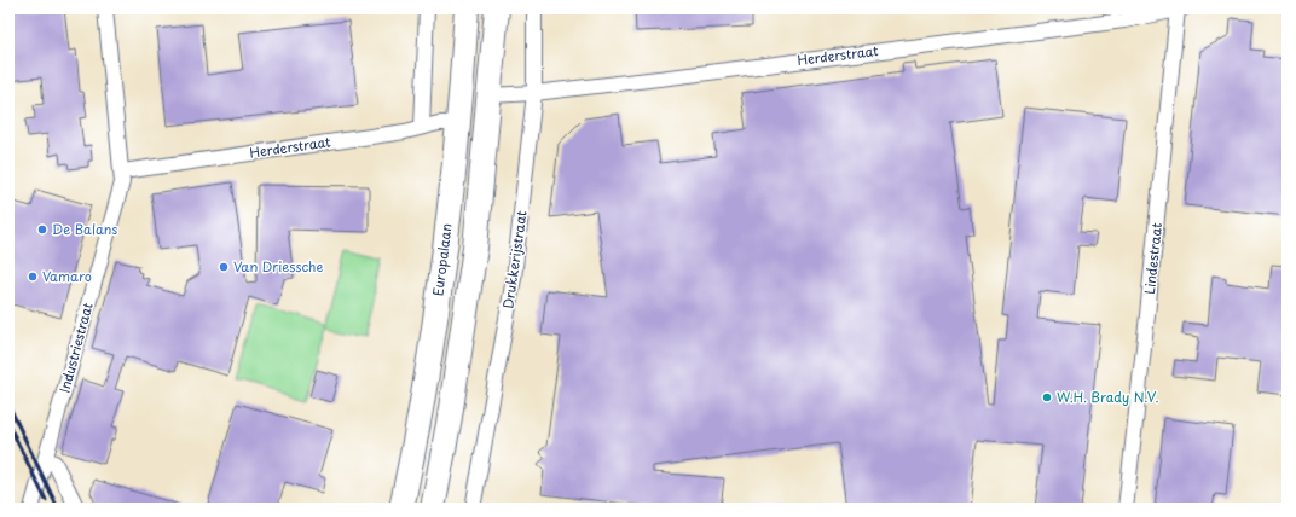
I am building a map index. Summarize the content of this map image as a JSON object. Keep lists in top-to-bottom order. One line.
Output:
{"streets":{"highway":["Europalaan"],"street":["Herderstraat","Lindestraat","Drukkerijstraat","Industriestraat"]},"crossings":[["Herderstraat","Lindestraat"],["Herderstraat","Europalaan"],["Herderstraat","Drukkerijstraat"],["Herderstraat","Industriestraat"]],"places":["De Balans","Van Driessche","Vamaro","W.H. Brady N.V."]}
